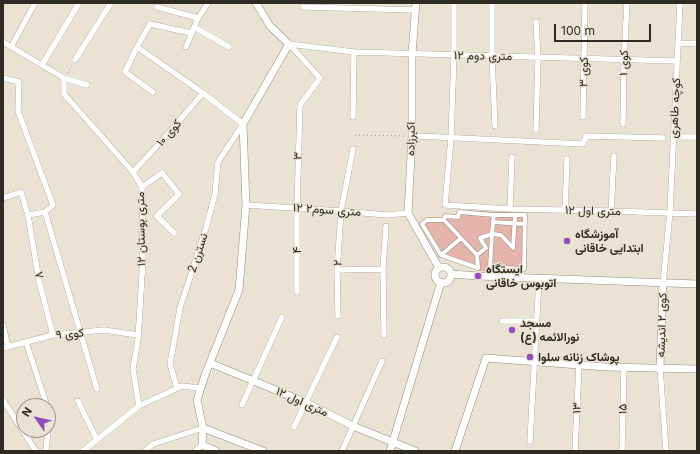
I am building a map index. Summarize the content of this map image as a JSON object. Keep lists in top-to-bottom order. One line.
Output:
{"streets":{"street":["۱۲ متری دوم","کوی ۱","کوی ۳","کوچه طاهری","کوی ۱۰","اکبرزاده","۳","۱۲ متری سوم۲","۱۲ متری اول","۱۲ متری بوستان","۴","نسترن 2","۲","۷","کوی ۲ اندیشه","کوی ۹","۱۳","۱۵"]},"crossings":[["۱۲ متری دوم","کوی ۱"],["۱۲ متری دوم","کوی ۳"],["۱۲ متری دوم","کوچه طاهری"],["۱۲ متری دوم","اکبرزاده"],["۱۲ متری دوم","۳"],["کوچه طاهری","۱۲ متری اول"],["کوی ۱۰","۱۲ متری بوستان"],["اکبرزاده","۱۲ متری سوم۲"],["۳","۱۲ متری سوم۲"],["۳","۴"],["۱۲ متری سوم۲","۴"],["۱۲ متری سوم۲","۲"],["۱۲ متری بوستان","کوی ۹"],["۷","کوی ۹"]],"places":["آموزشگاه ابتدایی خاقانی","ایستگاه اتوبوس خاقانی","مسجد نورالائمه (ع)","پوشاک زنانه سلوا"],"scale_bar":"100 m","north":"top left"}
